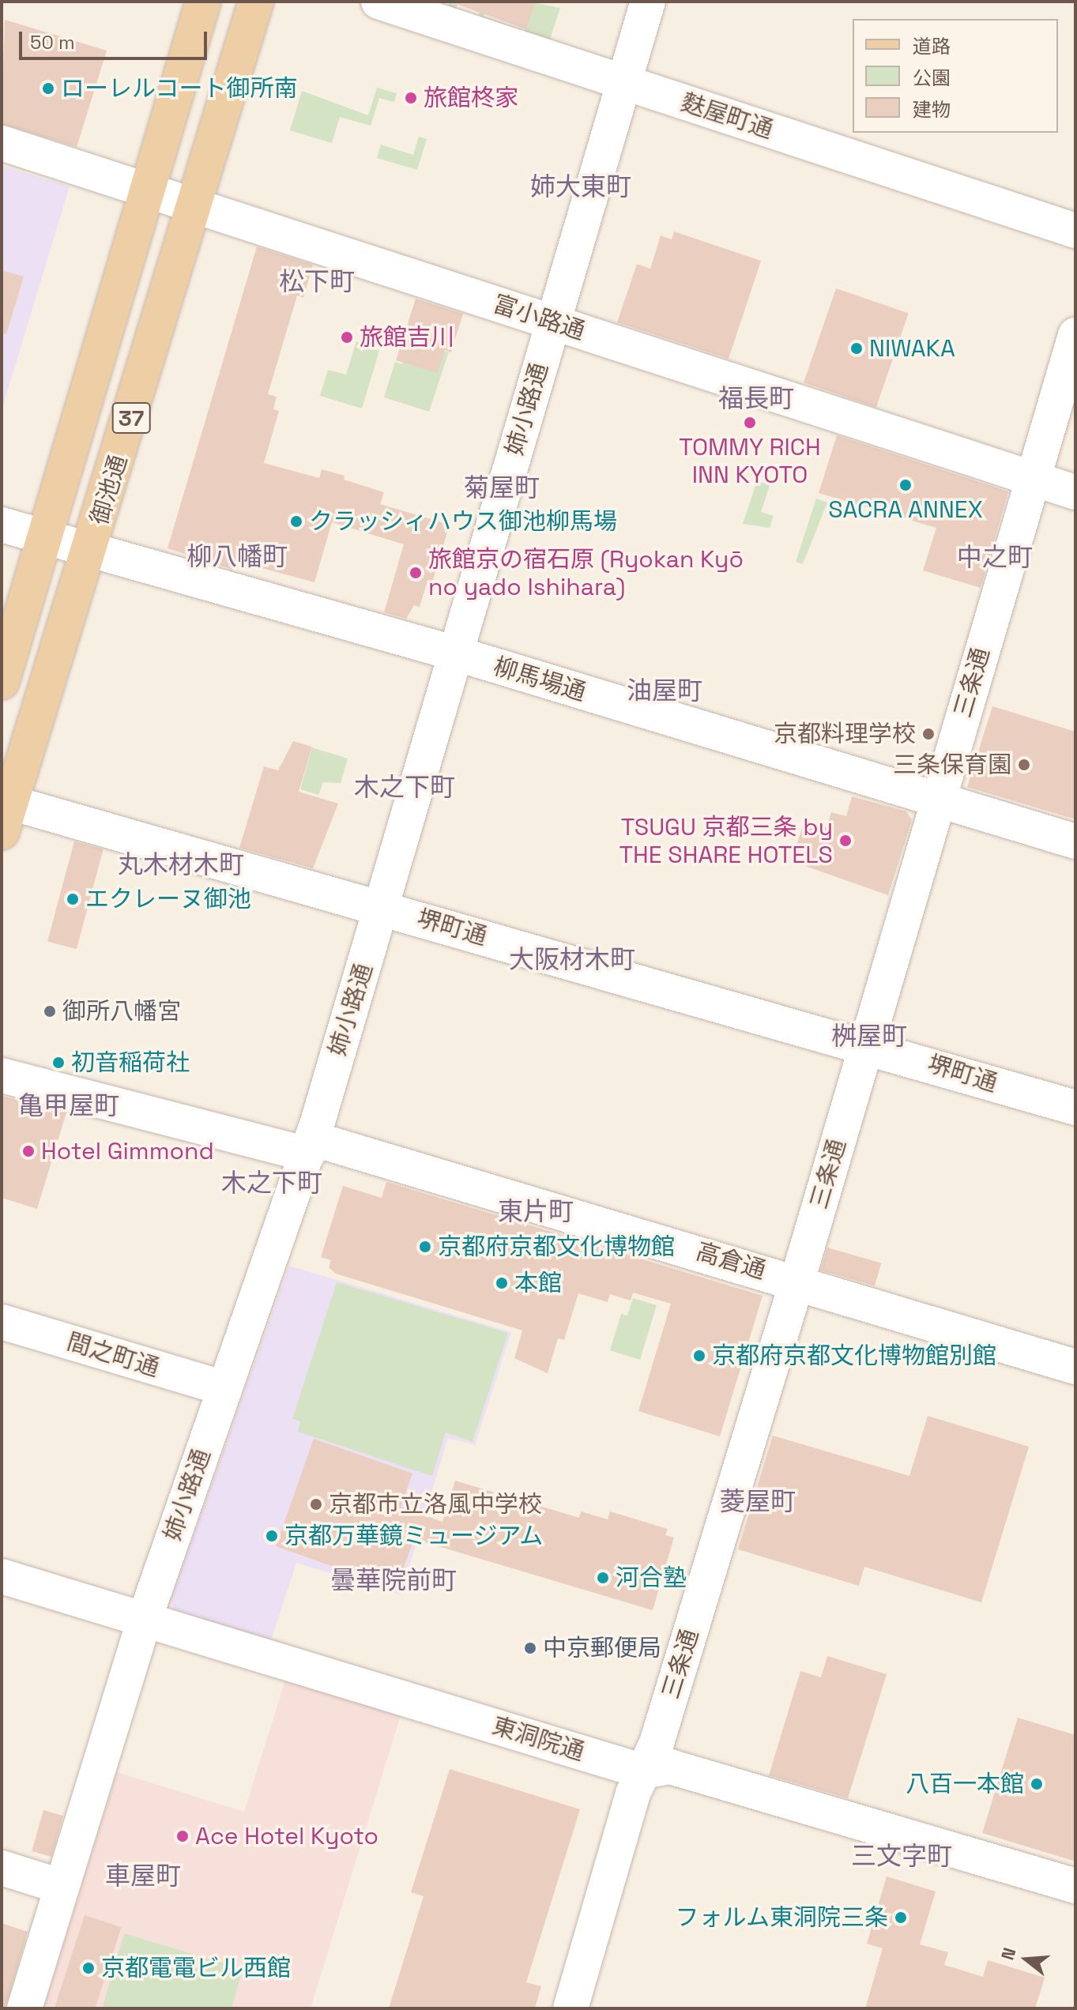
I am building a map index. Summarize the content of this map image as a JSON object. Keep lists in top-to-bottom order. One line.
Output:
{"streets":{"main road":["37","御池通"],"street":["麩屋町通","富小路通","姉小路通","柳馬場通","三条通","堺町通","高倉通","間之町通","東洞院通"]},"crossings":[["麩屋町通","姉小路通"],["富小路通","姉小路通"],["富小路通","御池通"],["富小路通","三条通"],["姉小路通","柳馬場通"],["姉小路通","堺町通"],["姉小路通","高倉通"],["姉小路通","間之町通"],["姉小路通","東洞院通"],["御池通","柳馬場通"],["御池通","堺町通"],["柳馬場通","三条通"],["三条通","堺町通"],["三条通","高倉通"],["三条通","東洞院通"]],"districts":["姉大東町","松下町","福長町","菊屋町","柳八幡町","中之町","油屋町","木之下町","丸木材木町","大阪材木町","桝屋町","亀甲屋町","木之下町","東片町","菱屋町","曇華院前町","三文字町","車屋町"],"places":["ローレルコート御所南","旅館柊家","旅館吉川","NIWAKA","TOMMY RICH INN KYOTO","SACRA ANNEX","クラッシィハウス御池柳馬場","旅館京の宿石原 (Ryokan Kyō no yado Ishihara)","京都料理学校","三条保育園","TSUGU 京都三条 by THE SHARE HOTELS","エクレーヌ御池","御所八幡宮","初音稲荷社","Hotel Gimmond","京都府京都文化博物館","本館","京都府京都文化博物館別館","京都市立洛風中学校","京都万華鏡ミュージアム","河合塾","中京郵便局","八百一本館","Ace Hotel Kyoto","フォルム東洞院三条","京都電電ビル西館"],"legend":["道路","公園","建物"],"scale_bar":"50 m","north":"left"}
